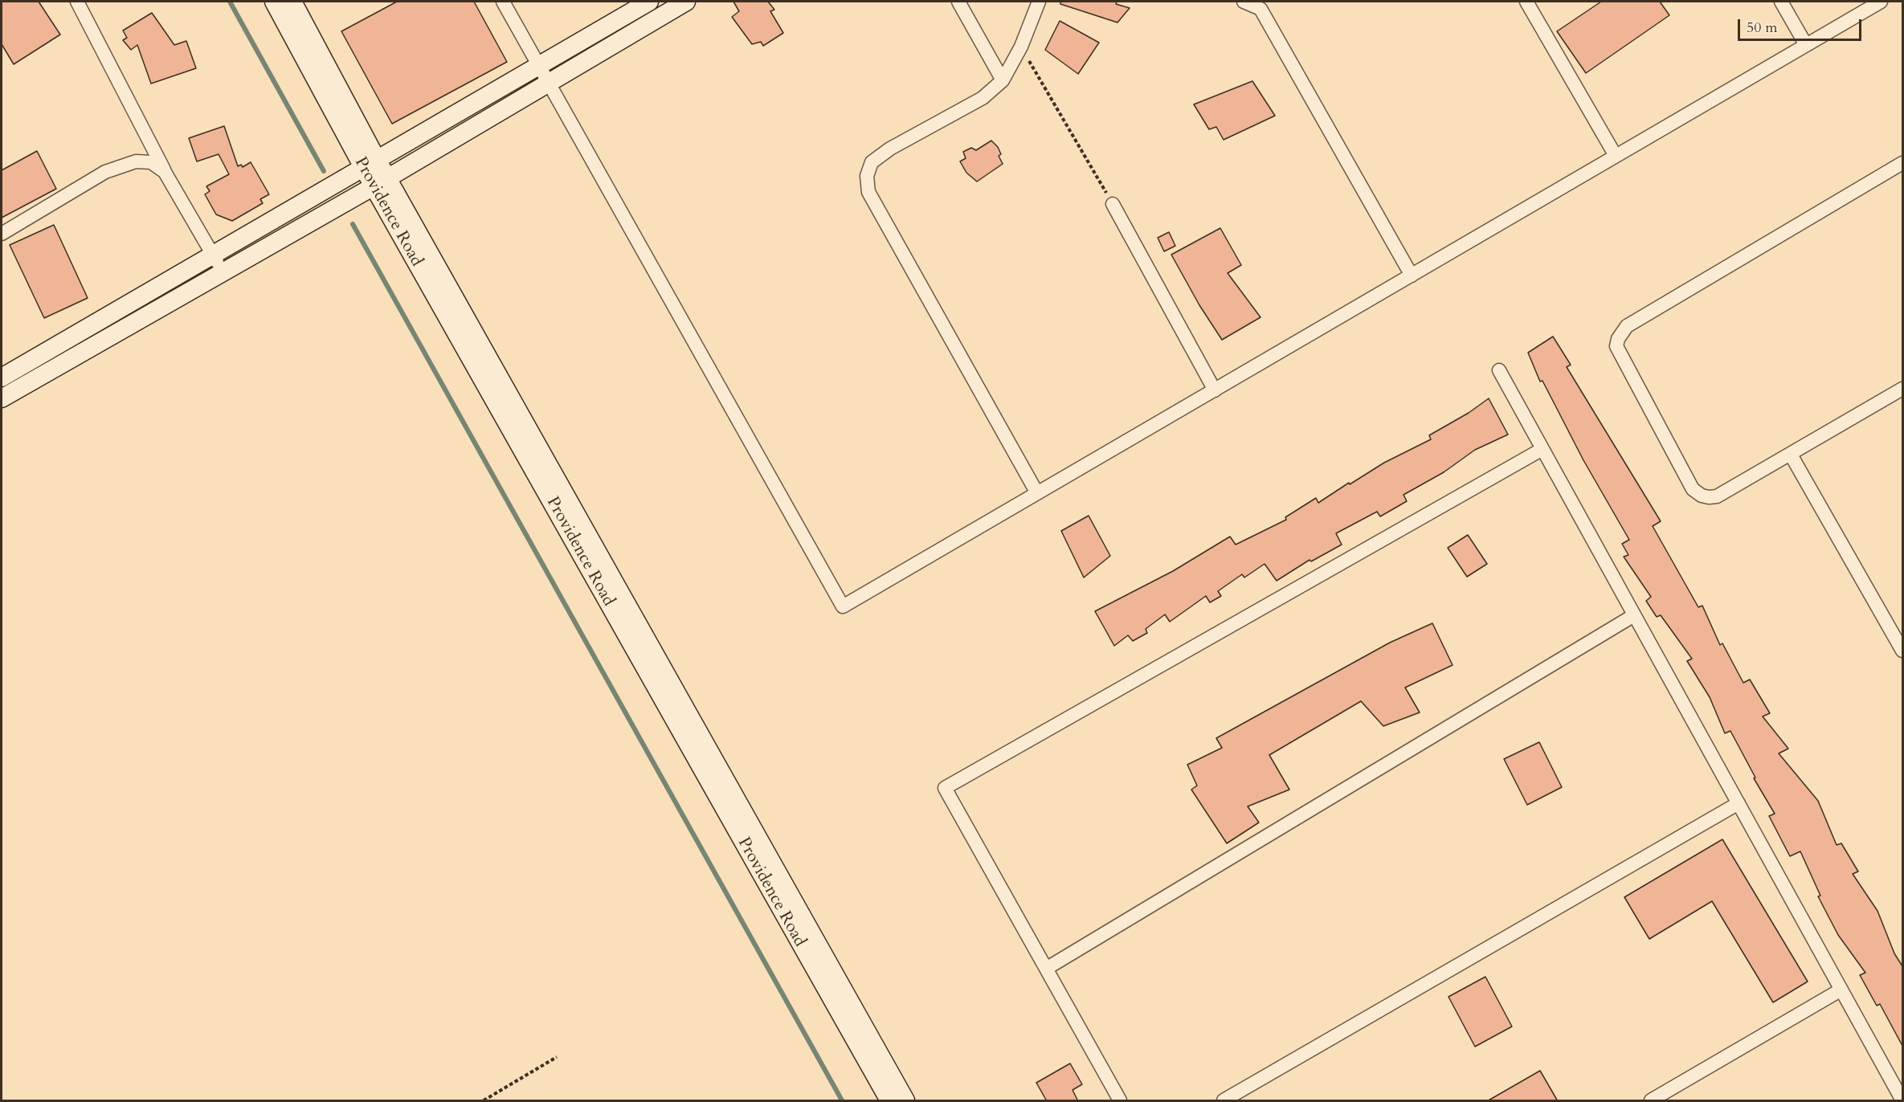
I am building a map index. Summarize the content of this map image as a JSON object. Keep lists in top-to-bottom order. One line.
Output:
{"streets":{"street":["Providence Road"]},"scale_bar":"50 m"}
